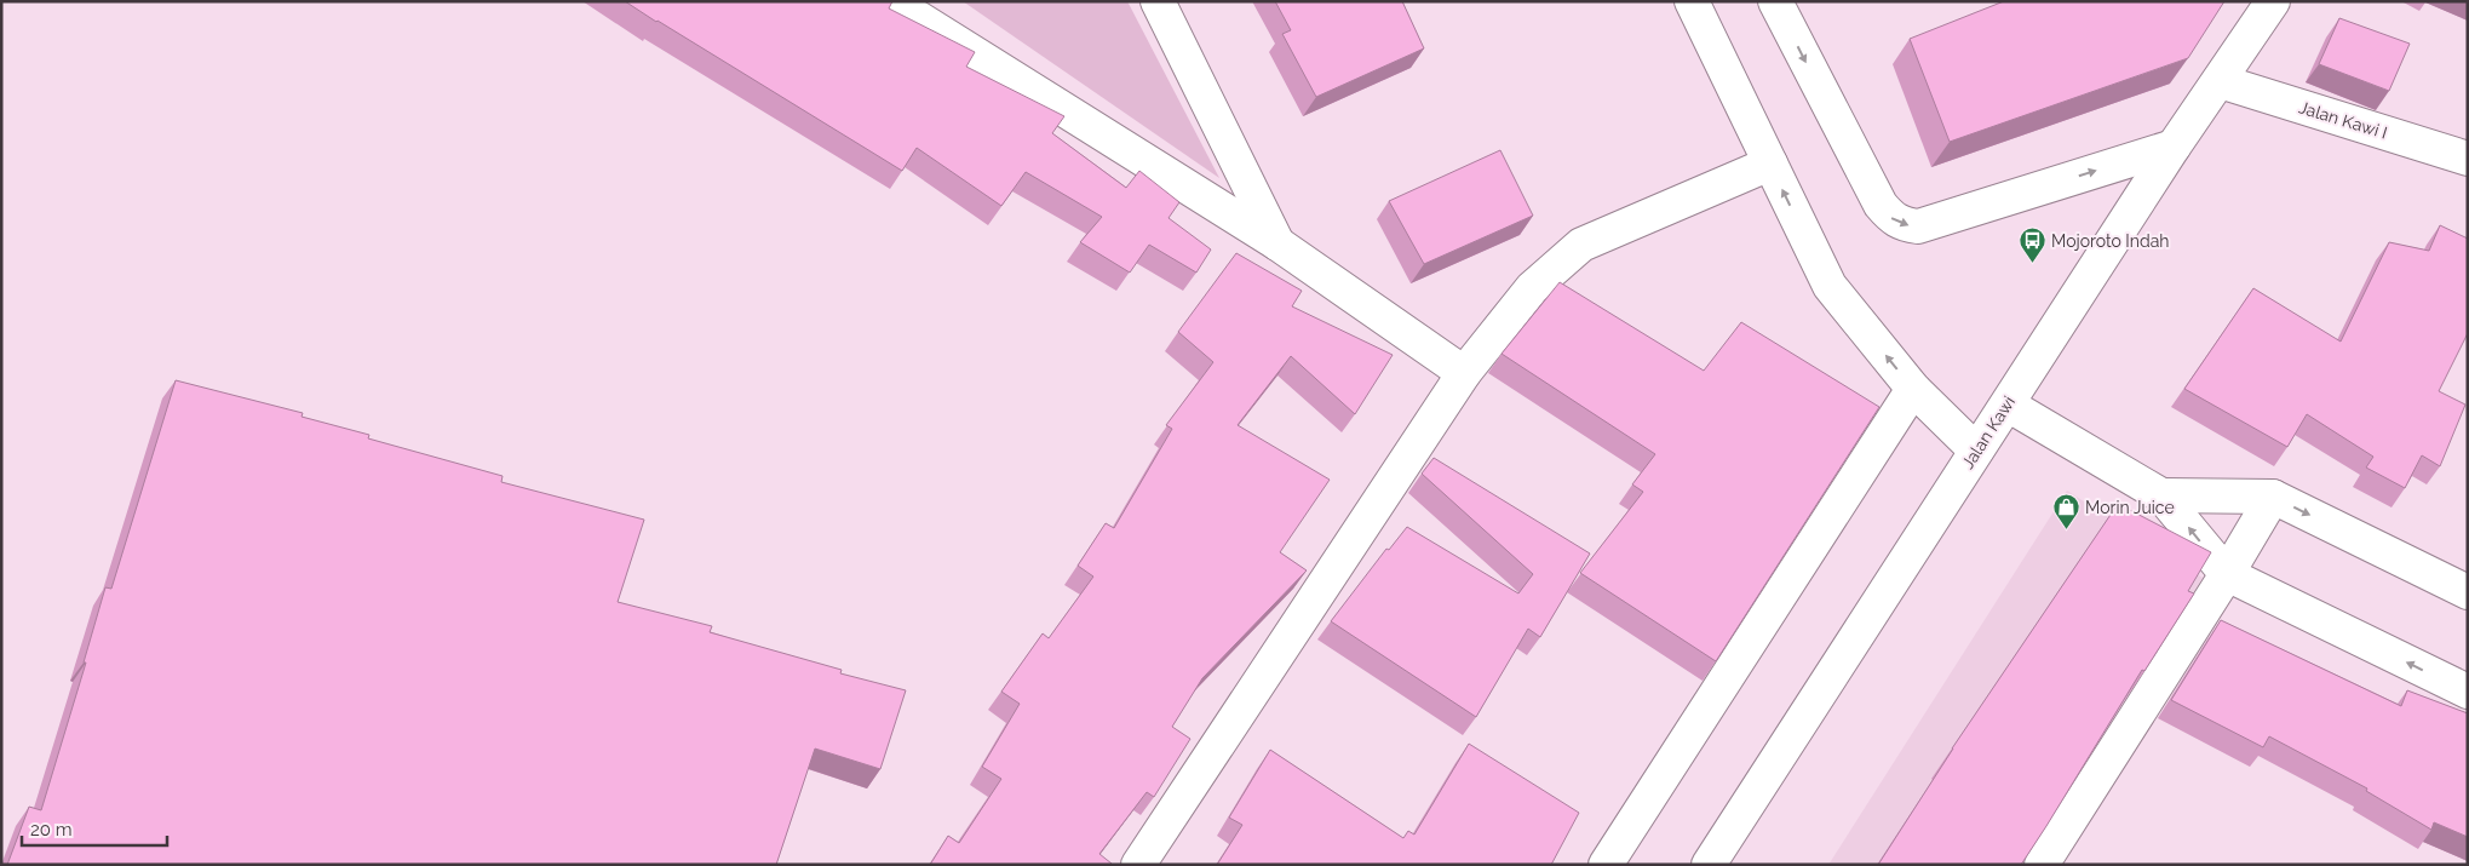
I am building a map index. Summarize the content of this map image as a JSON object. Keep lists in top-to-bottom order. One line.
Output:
{"streets":{"street":["Jalan Kawi I","Jalan Kawi"]},"crossings":[["Jalan Kawi I","Jalan Kawi"]],"places":{"bus stop":["Mojoroto Indah"],"shop":["Morin Juice"]},"scale_bar":"20 m"}
